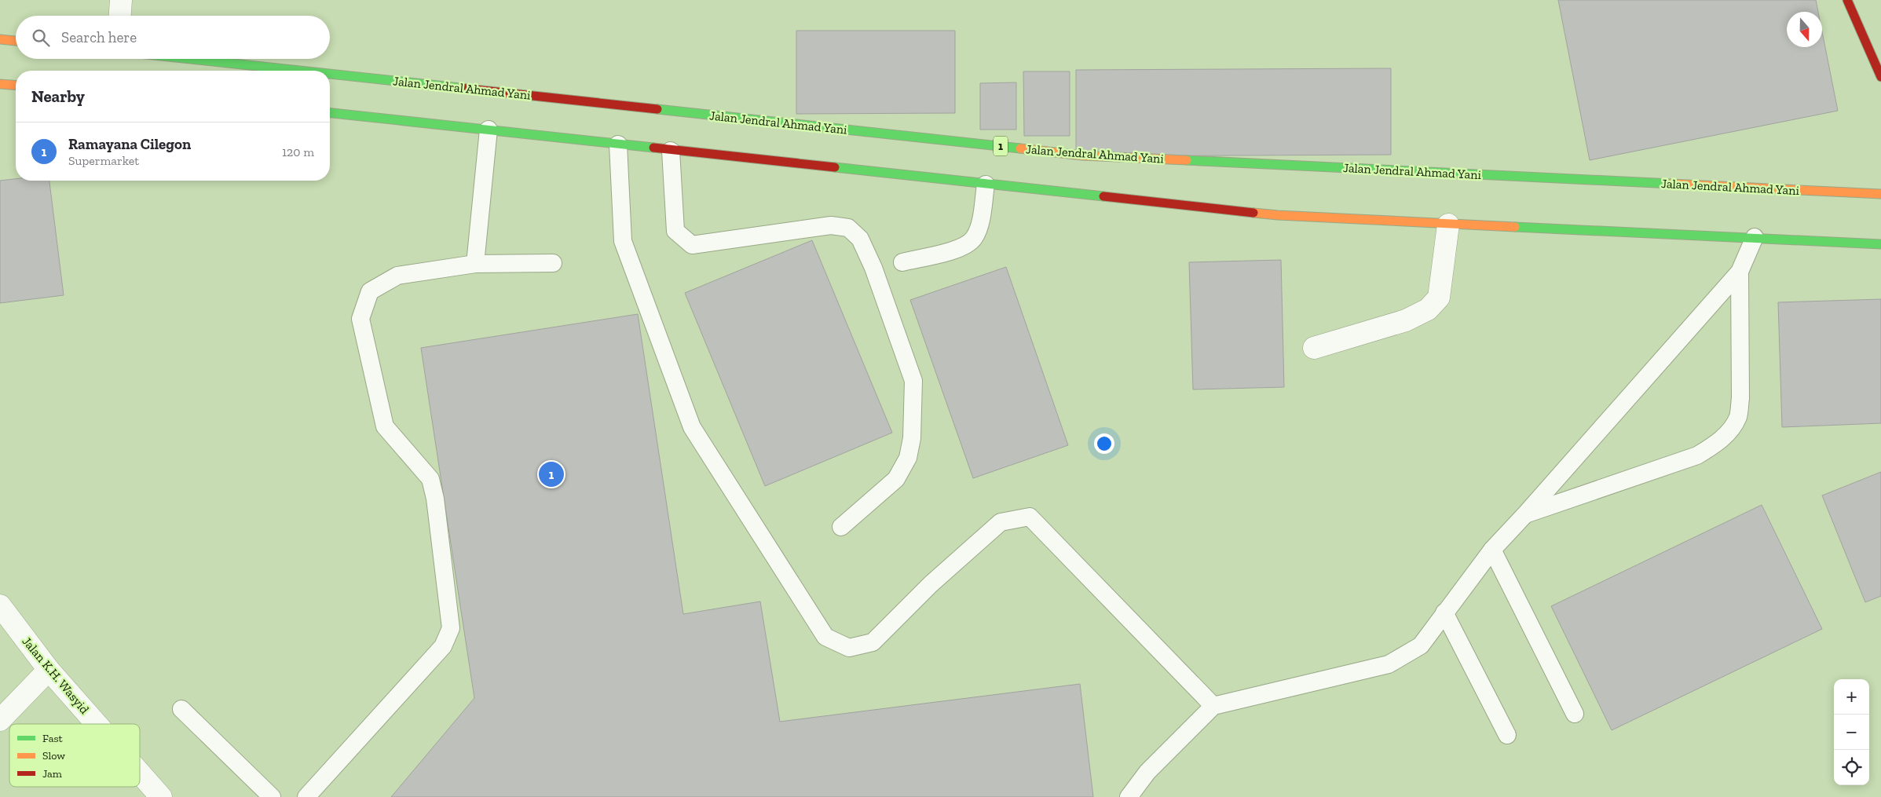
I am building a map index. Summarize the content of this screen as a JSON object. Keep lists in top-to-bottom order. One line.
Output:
{"streets":{"main road":["Jalan Jendral Ahmad Yani","1"],"street":["Jalan K.H. Wasyid"]},"legend":["Fast","Slow","Jam"],"north":"bottom","page":{"search":"Search here","heading":"Nearby","list":[{"mark":"1","name":"Ramayana Cilegon","note":"Supermarket","value":"120 m"}],"pins":"1","map_buttons":["+","−"]}}
